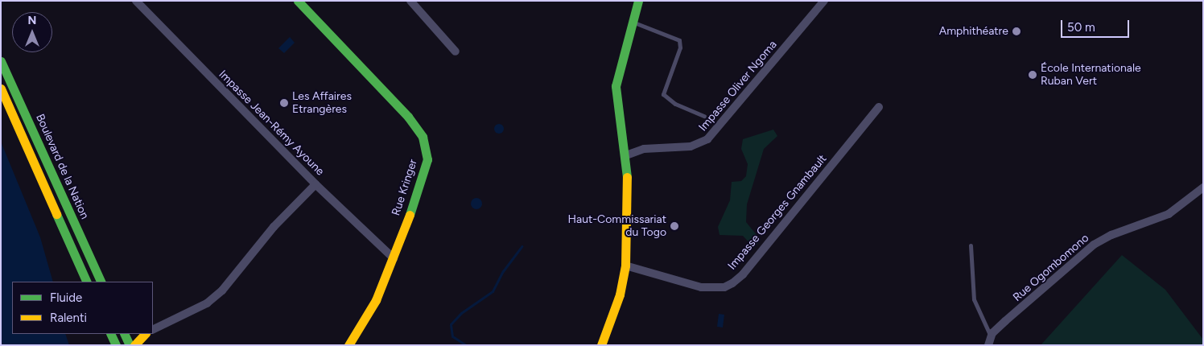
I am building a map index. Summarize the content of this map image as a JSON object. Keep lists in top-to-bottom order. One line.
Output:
{"streets":{"street":["Impasse Oliver Ngoma","Impasse Jean-Rémy Ayoune","Boulevard de la Nation","Rue Kringer","Impasse Georges Gnambault","Rue Ogombomono"]},"crossings":[["Impasse Jean-Rémy Ayoune","Rue Kringer"]],"places":["Amphithéatre","École Internationale Ruban Vert","Les Affaires Etrangères","Haut-Commissariat du Togo"],"legend":["Fluide","Ralenti"],"scale_bar":"50 m","north":"top"}
